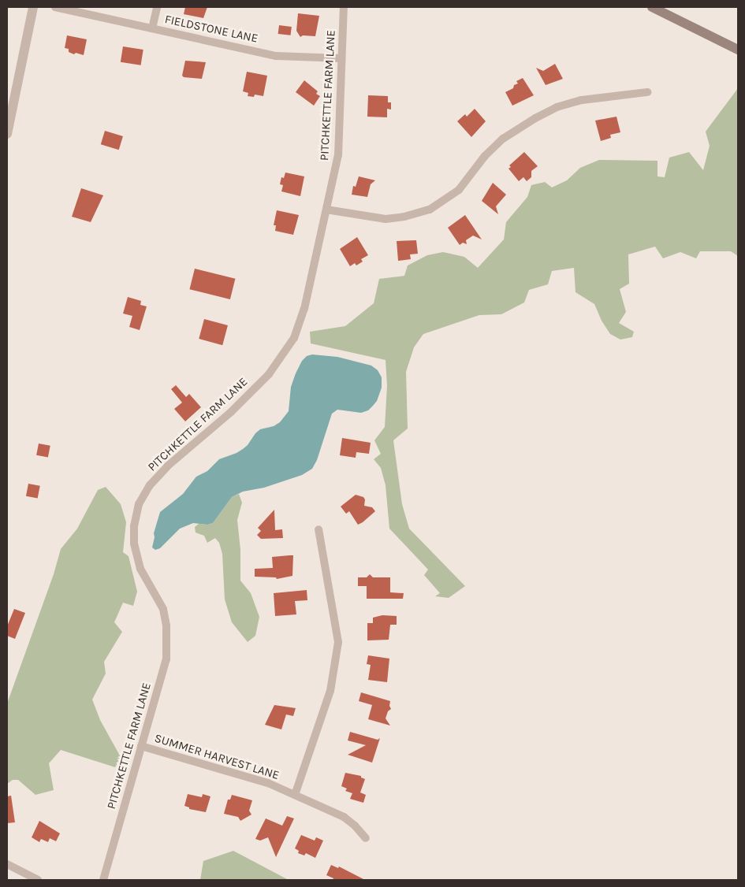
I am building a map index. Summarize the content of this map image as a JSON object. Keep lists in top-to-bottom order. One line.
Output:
{"streets":{"street":["FIELDSTONE LANE","PITCHKETTLE FARM LANE","SUMMER HARVEST LANE"]},"crossings":[["FIELDSTONE LANE","PITCHKETTLE FARM LANE"],["PITCHKETTLE FARM LANE","SUMMER HARVEST LANE"]]}
